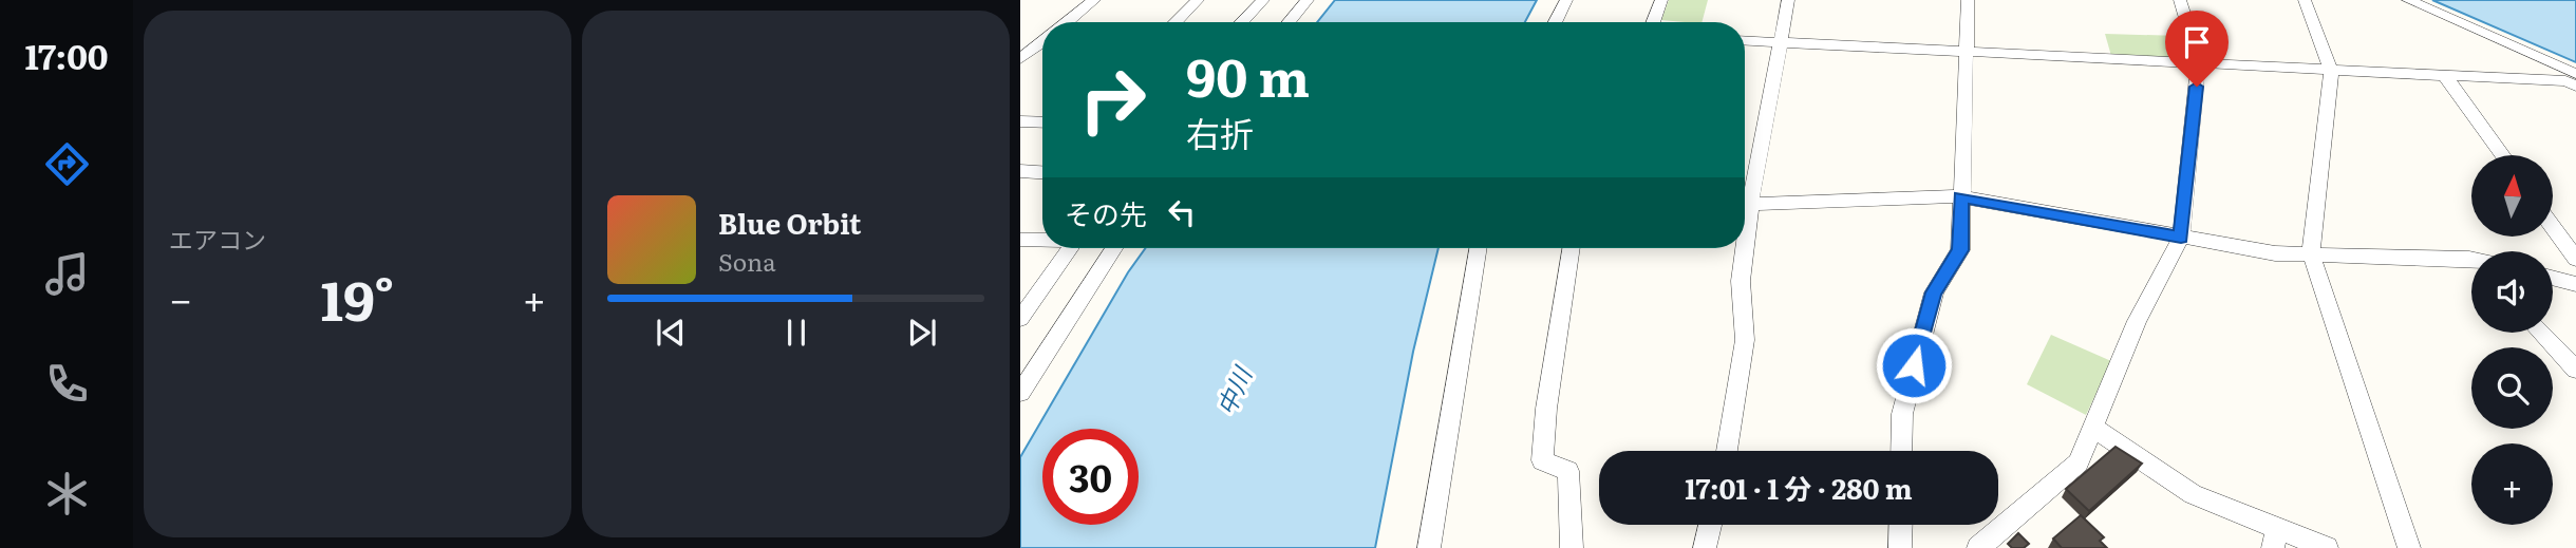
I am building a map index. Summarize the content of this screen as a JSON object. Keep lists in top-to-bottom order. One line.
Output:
{"water":["中川"],"north":"top","page":{"tabs":"17:00","tile":"エアコン","turn":["90 m","右折"],"map_buttons":"+","then":"その先","song":["Blue Orbit","Sona"],"heat":["−","19°","+"],"limit":"30","trip":"17:01 · 1 分 · 280 m"}}
